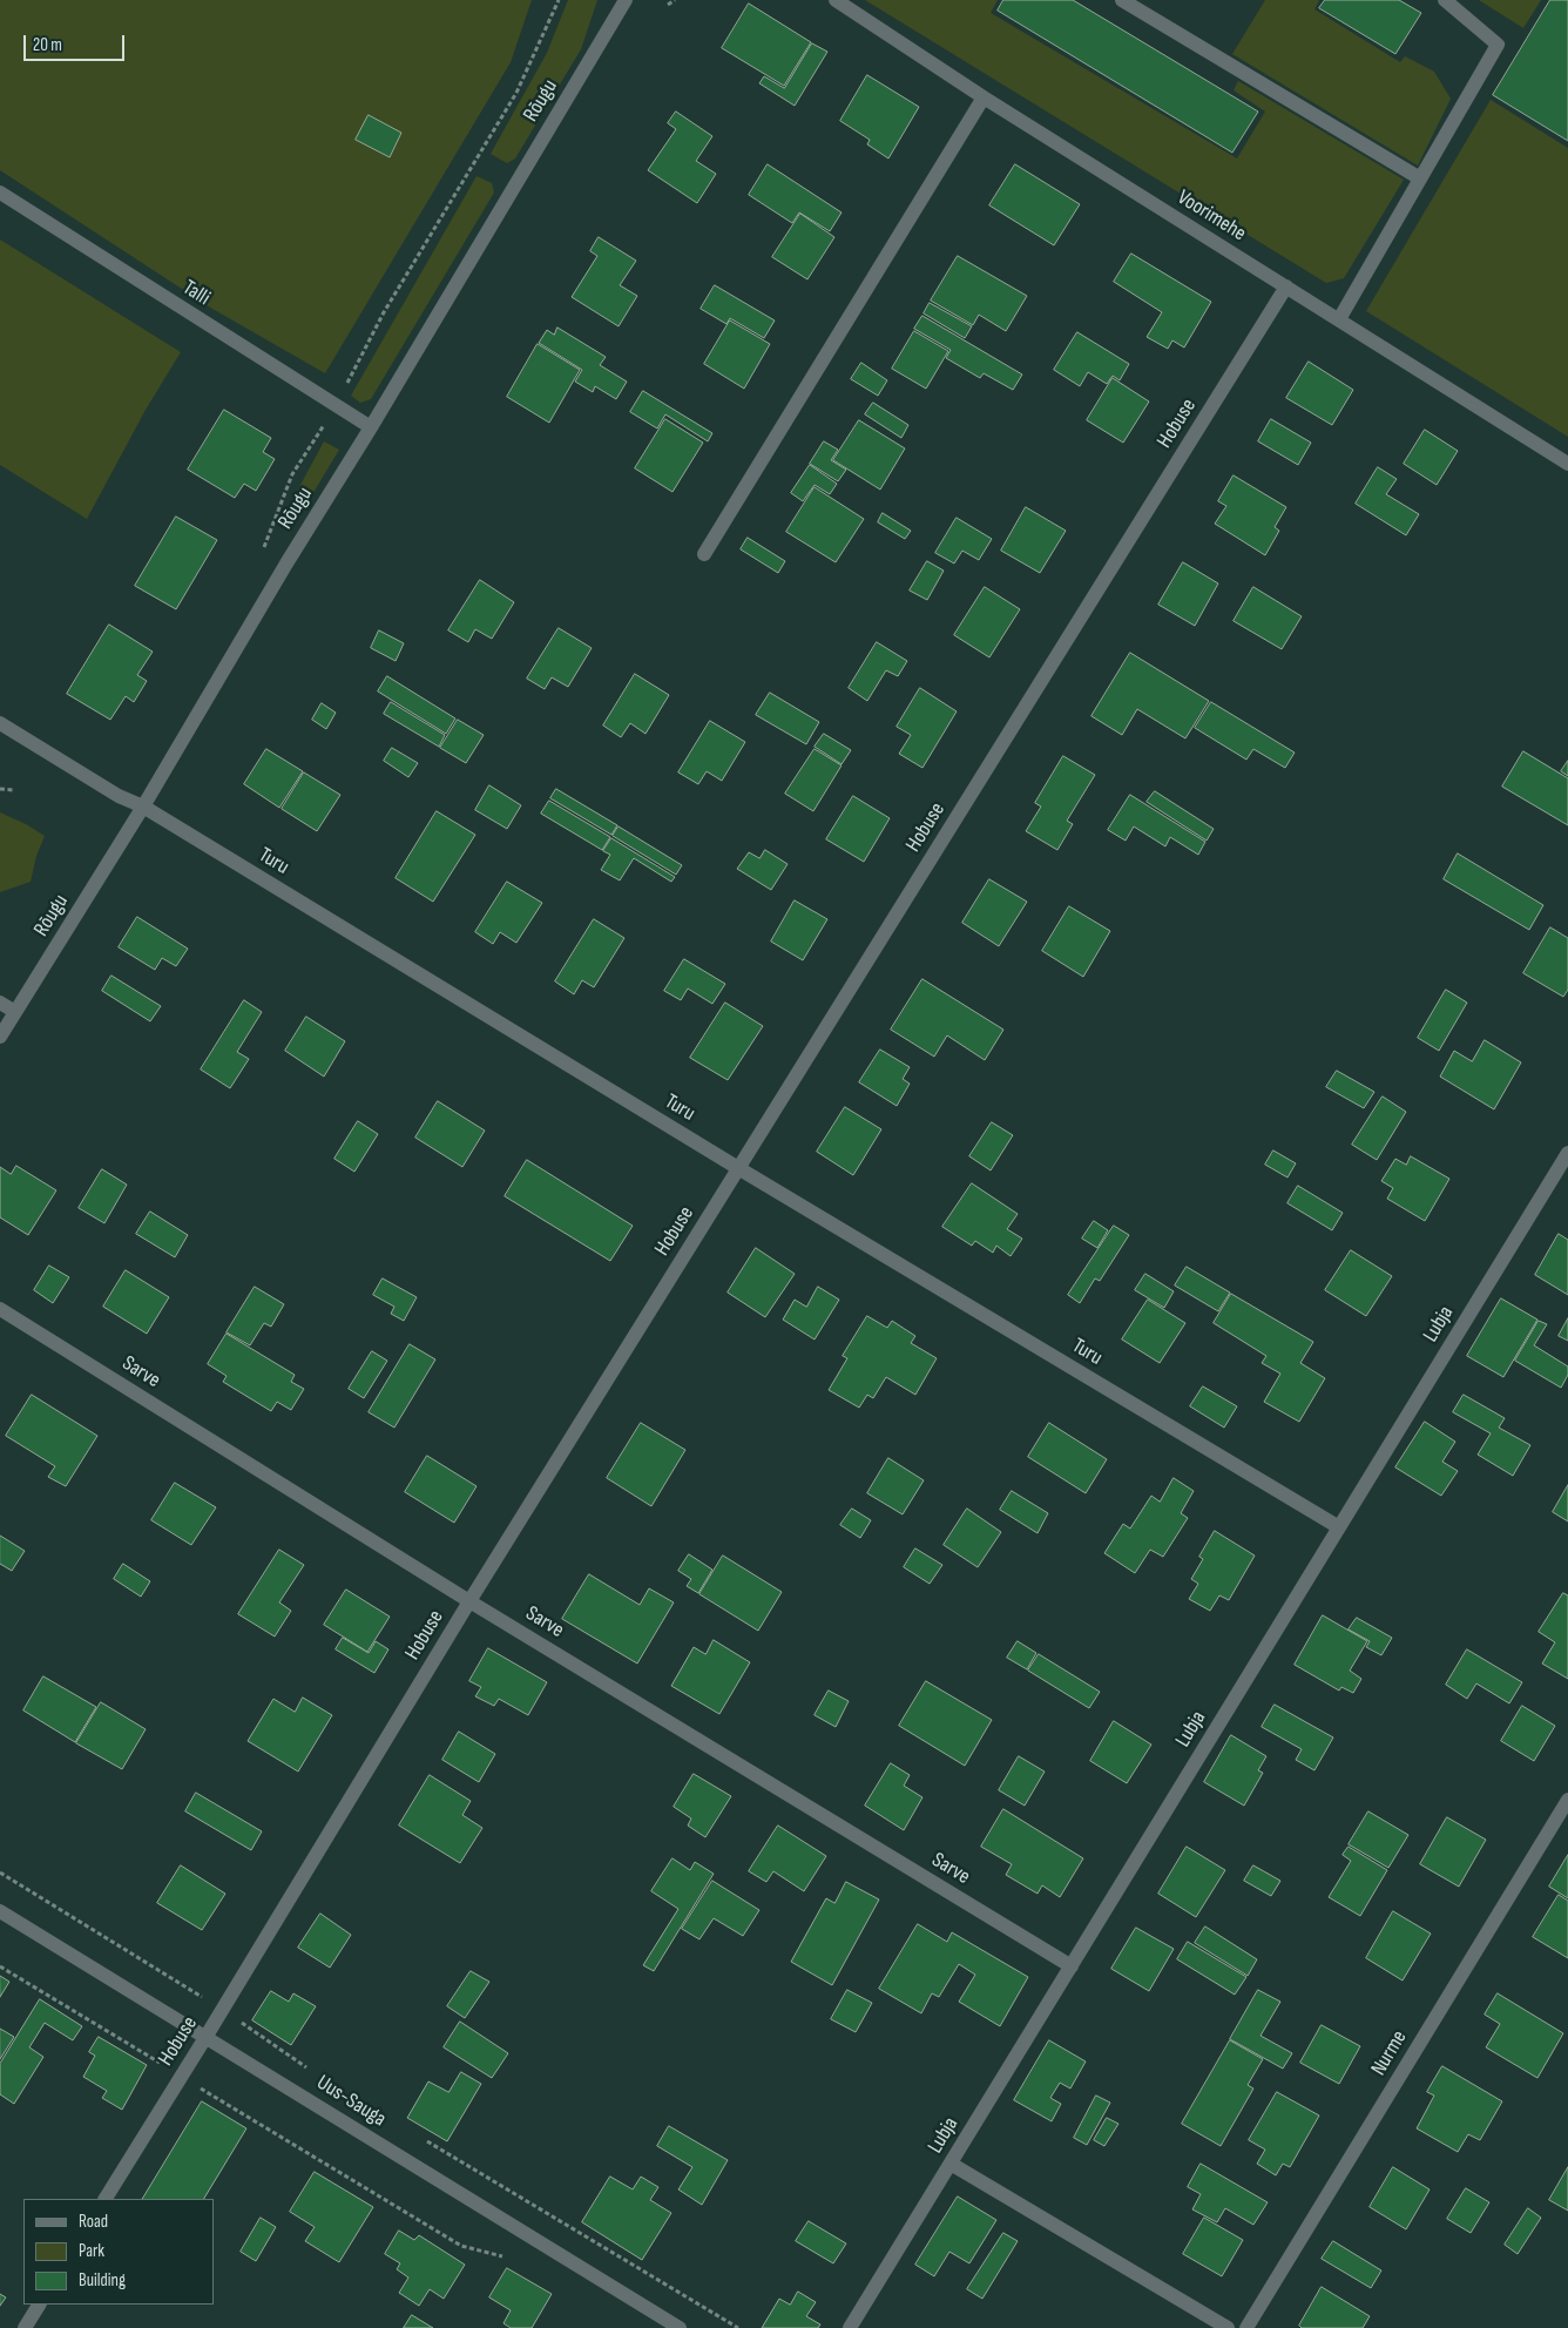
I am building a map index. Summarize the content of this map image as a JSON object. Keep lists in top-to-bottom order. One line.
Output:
{"streets":{"street":["Rõugu","Voorimehe","Talli","Hobuse","Turu","Lubja","Sarve","Nurme","Uus-Sauga"]},"crossings":[["Rõugu","Talli"],["Rõugu","Turu"],["Voorimehe","Hobuse"],["Hobuse","Turu"],["Hobuse","Sarve"],["Hobuse","Uus-Sauga"],["Turu","Lubja"],["Lubja","Sarve"]],"legend":["Road","Park","Building"],"scale_bar":"20 m"}
